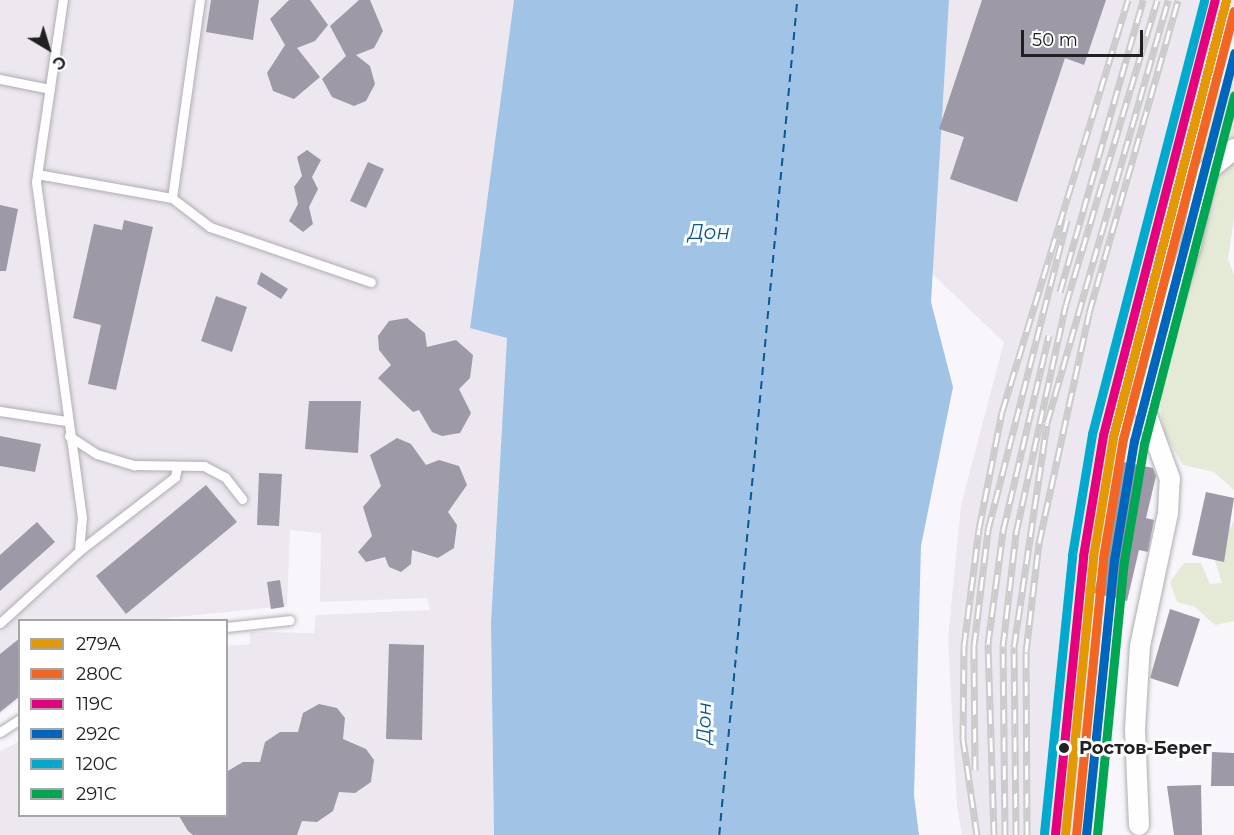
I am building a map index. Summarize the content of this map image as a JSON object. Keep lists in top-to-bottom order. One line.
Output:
{"water":["Дон"],"places":["Ростов-Берег"],"lines":["transit line 279А","transit line 119С","transit line 120С","transit line 280С","transit line 292С","transit line 291С"],"legend":["279А","280С","119С","292С","120С","291С"],"scale_bar":"50 m","north":"bottom right"}
